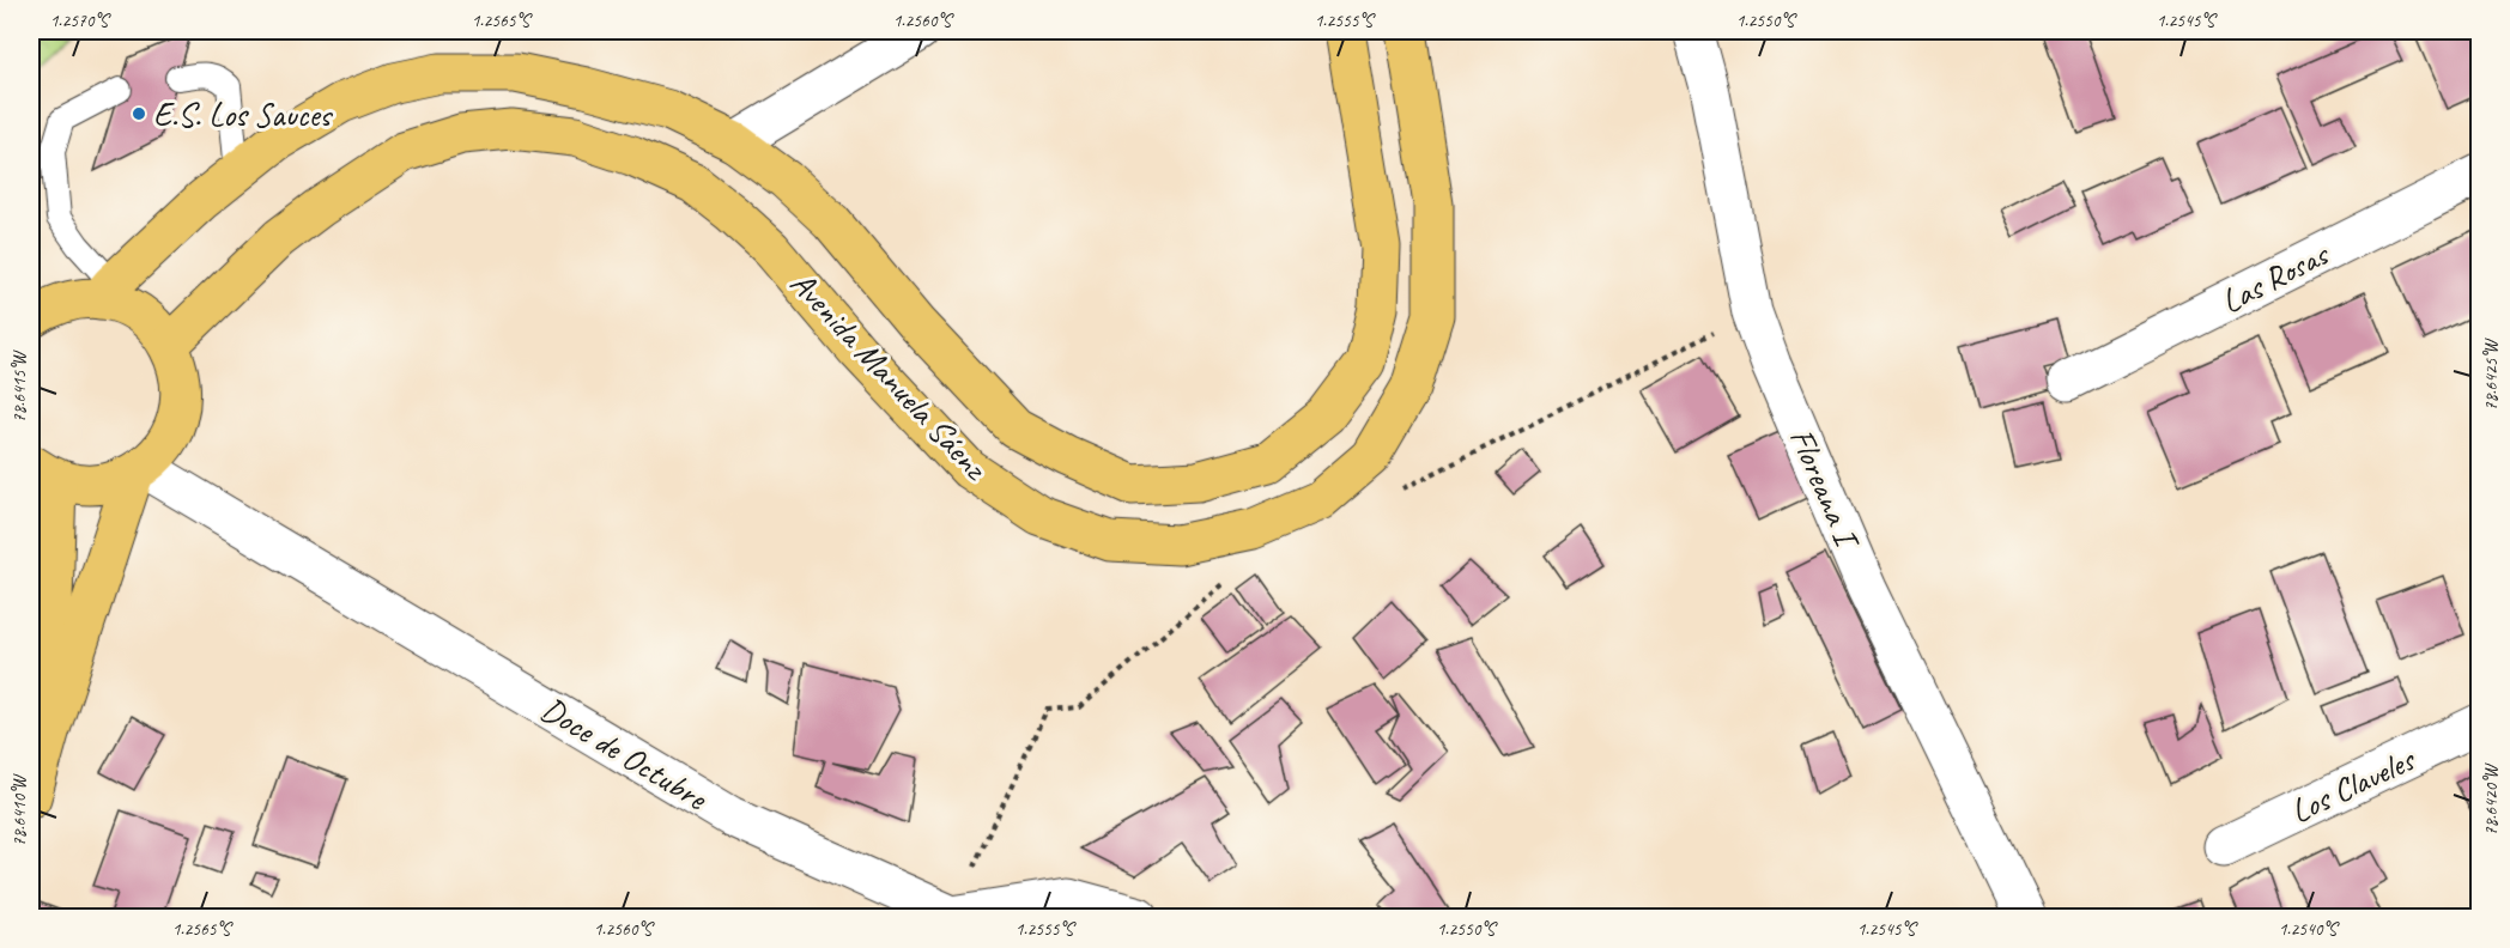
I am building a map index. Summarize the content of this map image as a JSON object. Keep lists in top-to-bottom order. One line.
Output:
{"streets":{"main road":["Avenida Manuela Sáenz"],"street":["Las Rosas","Floreana I","Doce de Octubre","Los Claveles"]},"places":["E.S. Los Sauces"],"coordinates":["1.2570°S","1.2565°S","1.2560°S","1.2555°S","1.2550°S","1.2545°S","78.6425°W","78.6415°W","78.6420°W","78.6410°W","1.2540°S"]}
